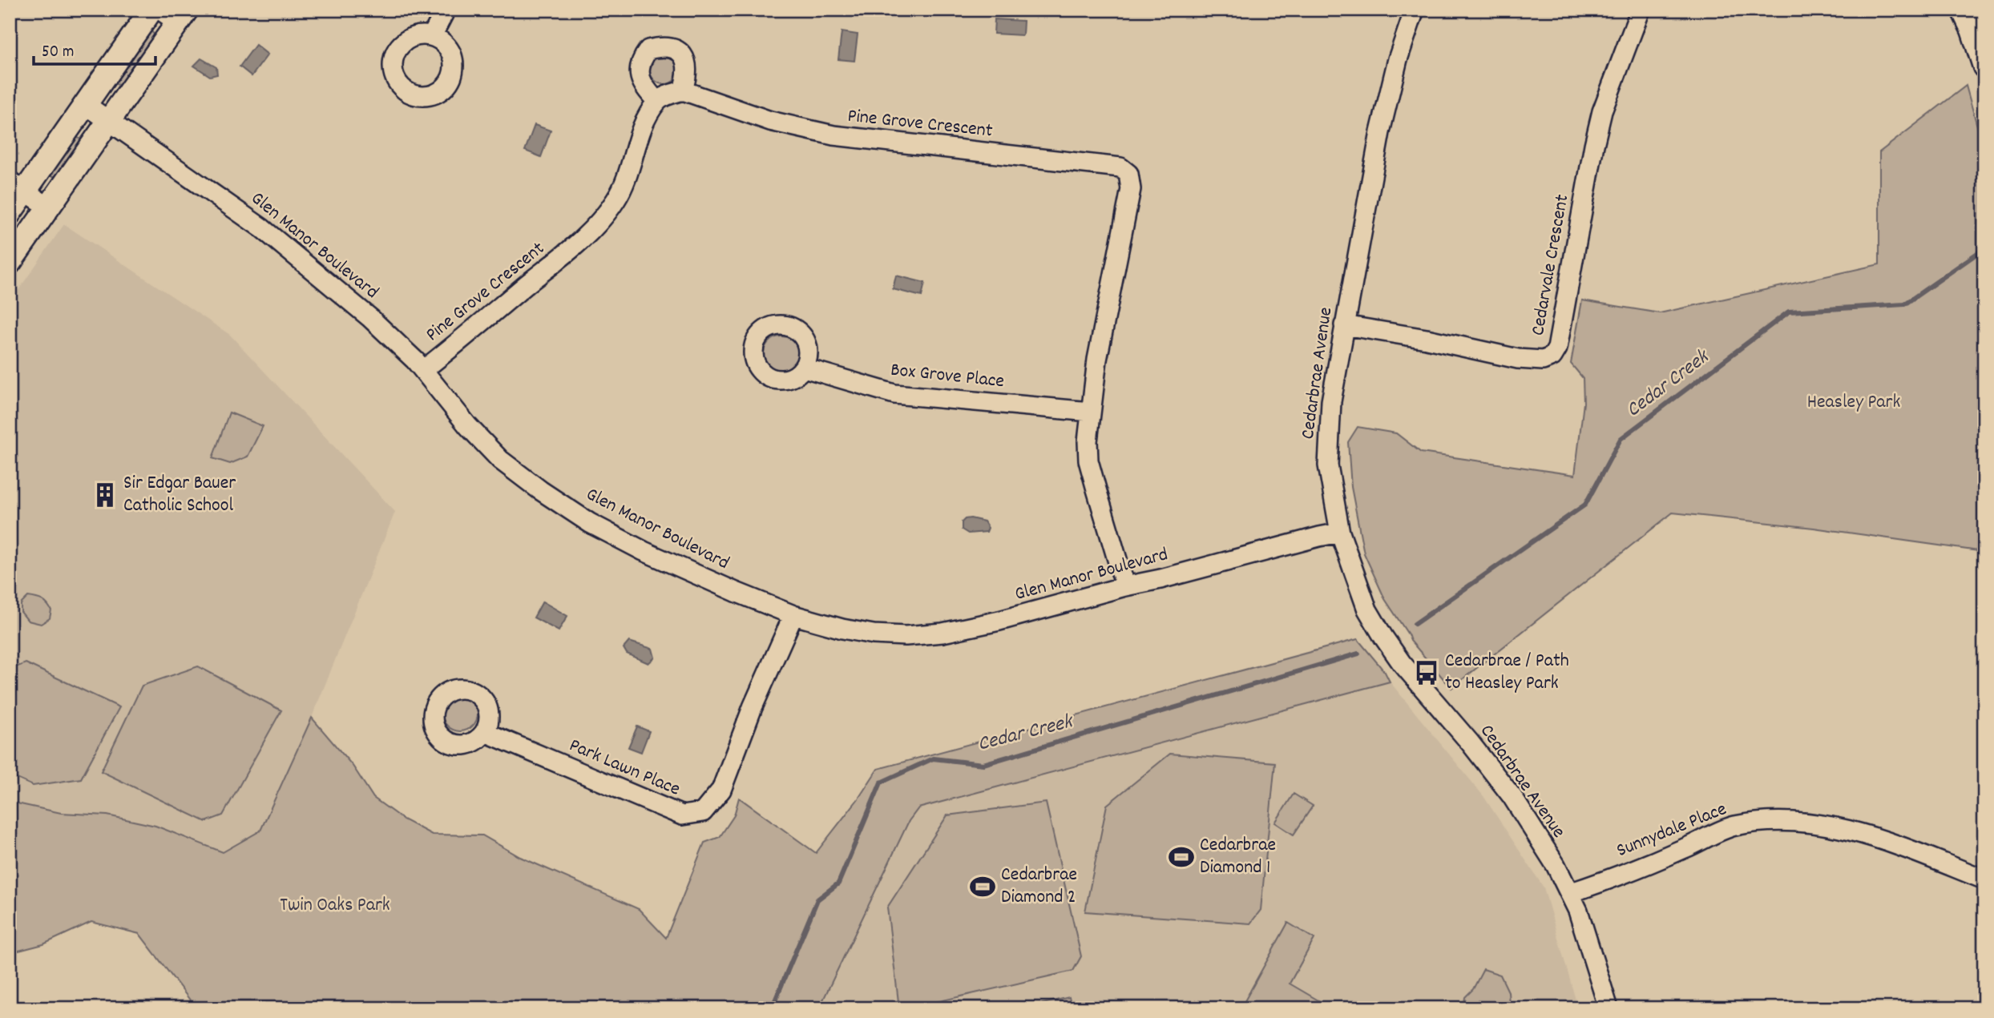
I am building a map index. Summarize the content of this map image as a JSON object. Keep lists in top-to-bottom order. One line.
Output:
{"streets":{"street":["Pine Grove Crescent","Glen Manor Boulevard","Cedarvale Crescent","Cedarbrae Avenue","Box Grove Place","Park Lawn Place","Sunnydale Place"]},"crossings":[["Pine Grove Crescent","Glen Manor Boulevard"],["Pine Grove Crescent","Box Grove Place"],["Glen Manor Boulevard","Cedarbrae Avenue"],["Glen Manor Boulevard","Park Lawn Place"],["Cedarvale Crescent","Cedarbrae Avenue"],["Cedarbrae Avenue","Sunnydale Place"]],"water":["Cedar Creek"],"parks":["Heasley Park","Twin Oaks Park"],"places":{"building":["Sir Edgar Bauer Catholic School"],"bus stop":["Cedarbrae / Path to Heasley Park"],"sports":["Cedarbrae Diamond 1","Cedarbrae Diamond 2"]},"scale_bar":"50 m"}
